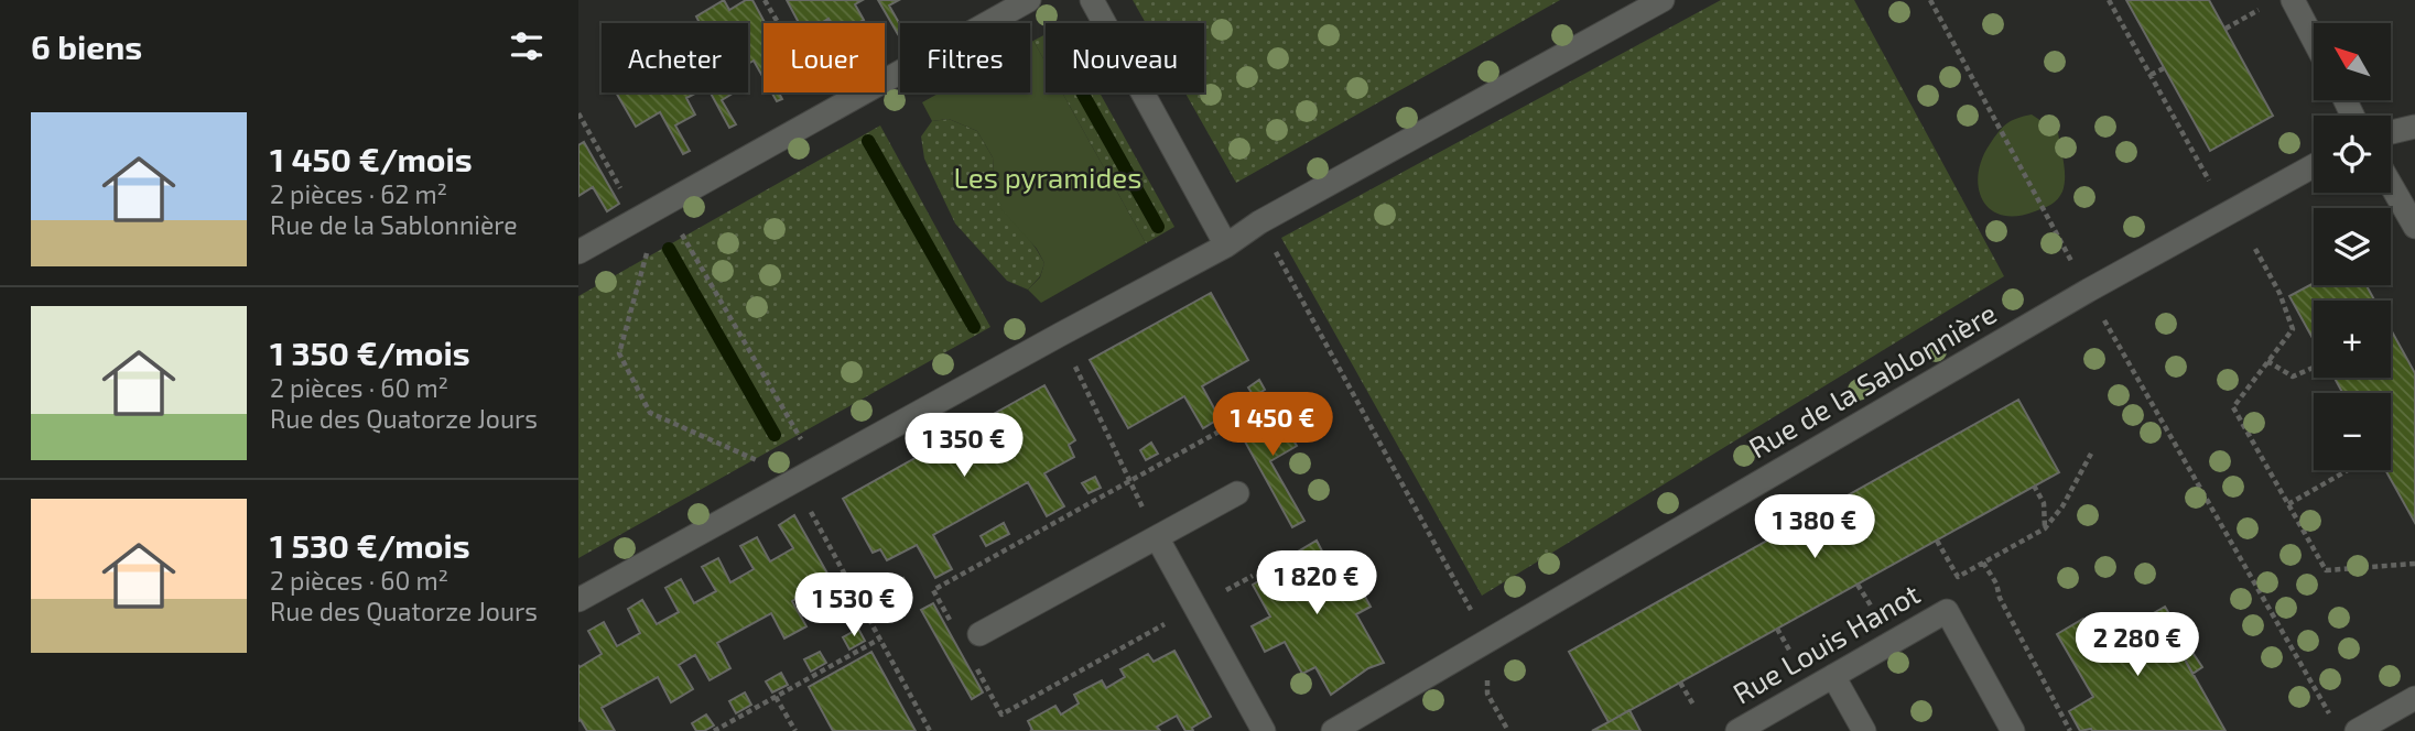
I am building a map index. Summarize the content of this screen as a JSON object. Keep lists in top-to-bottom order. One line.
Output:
{"streets":{"street":["Rue de la Sablonnière","Rue Louis Hanot"]},"parks":["Les pyramides"],"north":"top left","page":{"heading":"6 biens","map_buttons":["+","−"],"chip":["Acheter","Louer","Filtres","Nouveau"],"list":[{"name":"1 450 €/mois","note":"2 pièces · 62 m² · Rue de la Sablonnière"},{"name":"1 350 €/mois","note":"2 pièces · 60 m² · Rue des Quatorze Jours"},{"name":"1 530 €/mois","note":"2 pièces · 60 m² · Rue des Quatorze Jours"}],"price":["1 450 €","1 350 €","1 380 €","1 820 €","1 530 €","2 280 €"]}}
